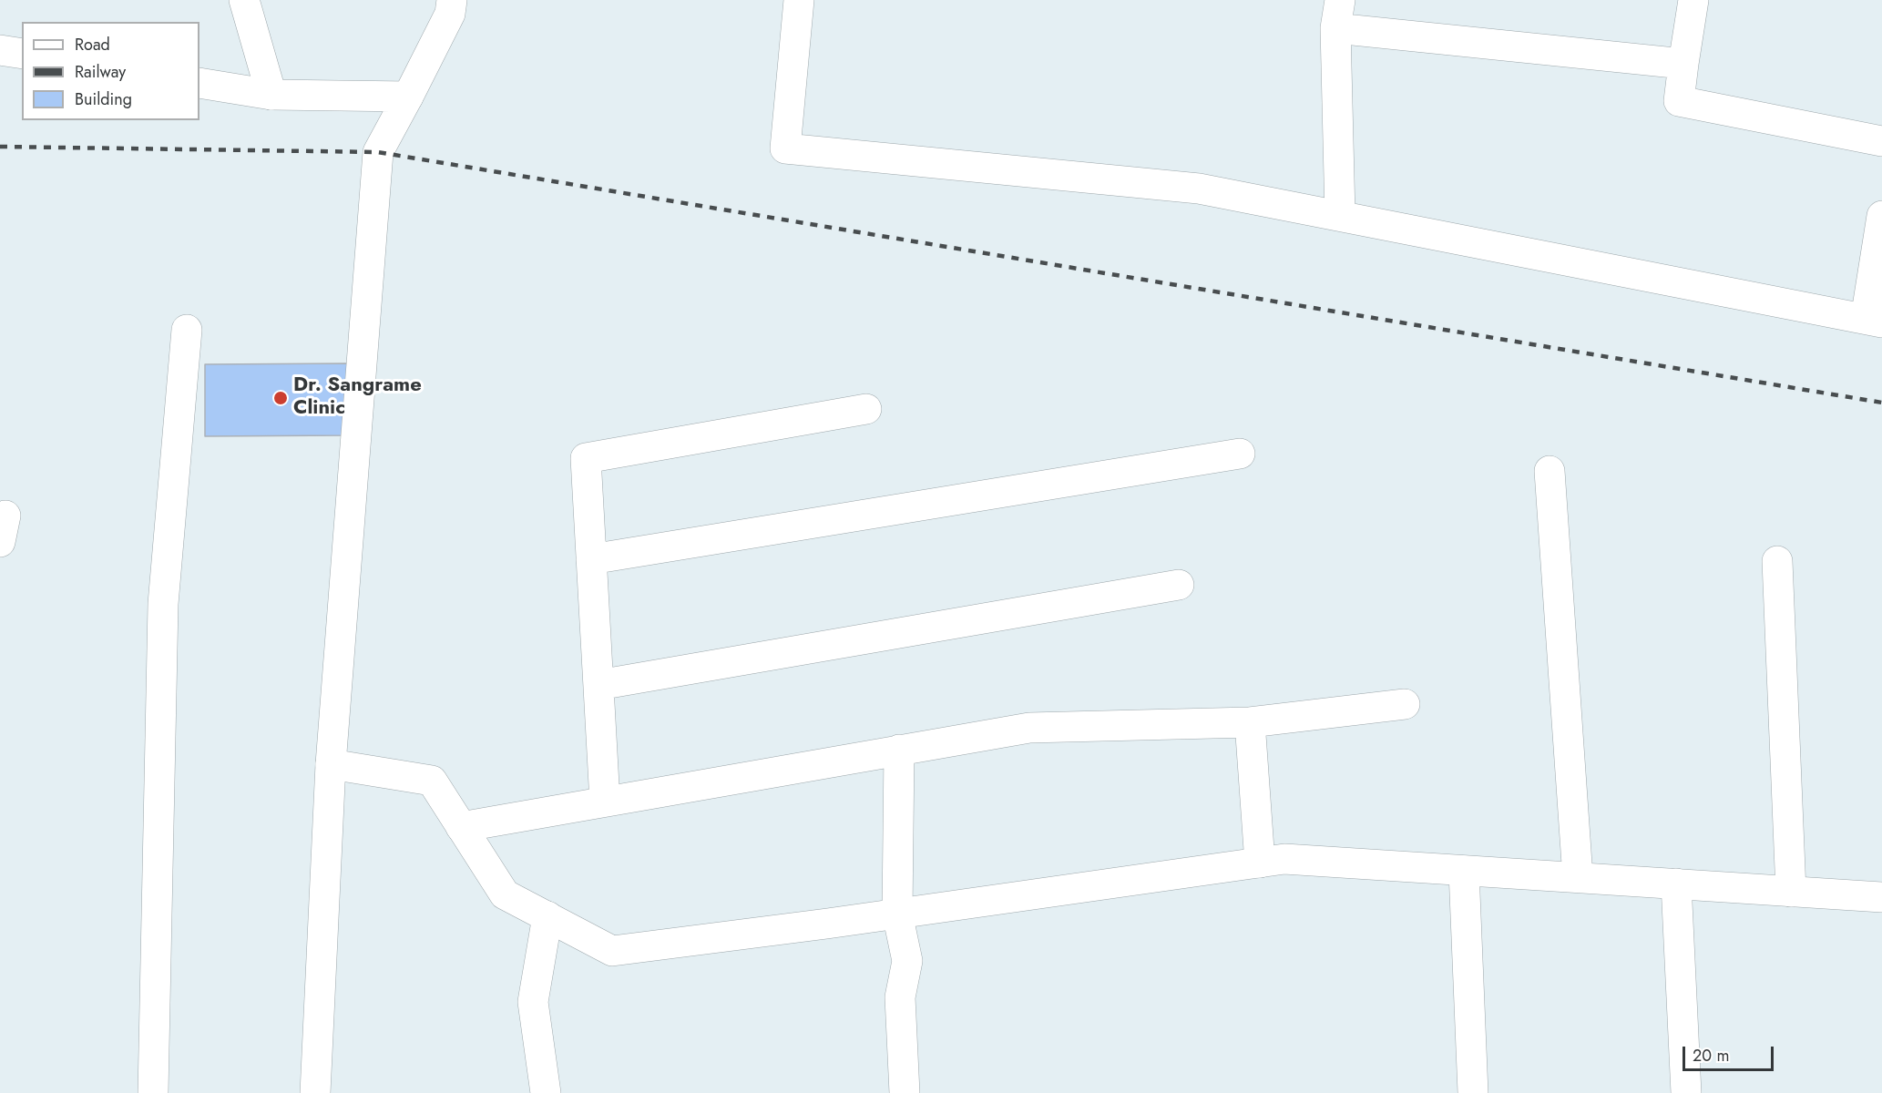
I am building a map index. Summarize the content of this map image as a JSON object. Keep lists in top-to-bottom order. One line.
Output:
{"places":["Dr. Sangrame Clinic"],"legend":["Road","Railway","Building"],"scale_bar":"20 m"}
